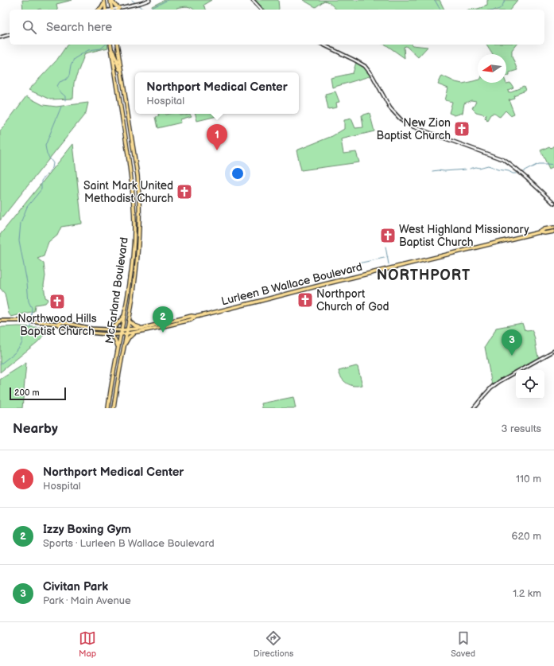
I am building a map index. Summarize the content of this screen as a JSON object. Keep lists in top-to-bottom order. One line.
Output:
{"streets":{"highway":["Lurleen B Wallace Boulevard","McFarland Boulevard"]},"crossings":[["Lurleen B Wallace Boulevard","McFarland Boulevard"]],"districts":["NORTHPORT"],"places":{"church":["New Zion Baptist Church","Saint Mark United Methodist Church","West Highland Missionary Baptist Church","Northport Church of God","Northwood Hills Baptist Church"]},"scale_bar":"200 m","north":"left","page":{"search":"Search here","popup":["Northport Medical Center","Hospital"],"pins":["1","2","3"],"scale":"200 m","heading":["Nearby","3 results"],"list":[{"mark":"1","name":"Northport Medical Center","note":"Hospital","value":"110 m"},{"mark":"2","name":"Izzy Boxing Gym","note":"Sports · Lurleen B Wallace Boulevard","value":"620 m"},{"mark":"3","name":"Civitan Park","note":"Park · Main Avenue","value":"1.2 km"}],"nav":["Map","Directions","Saved"]}}
